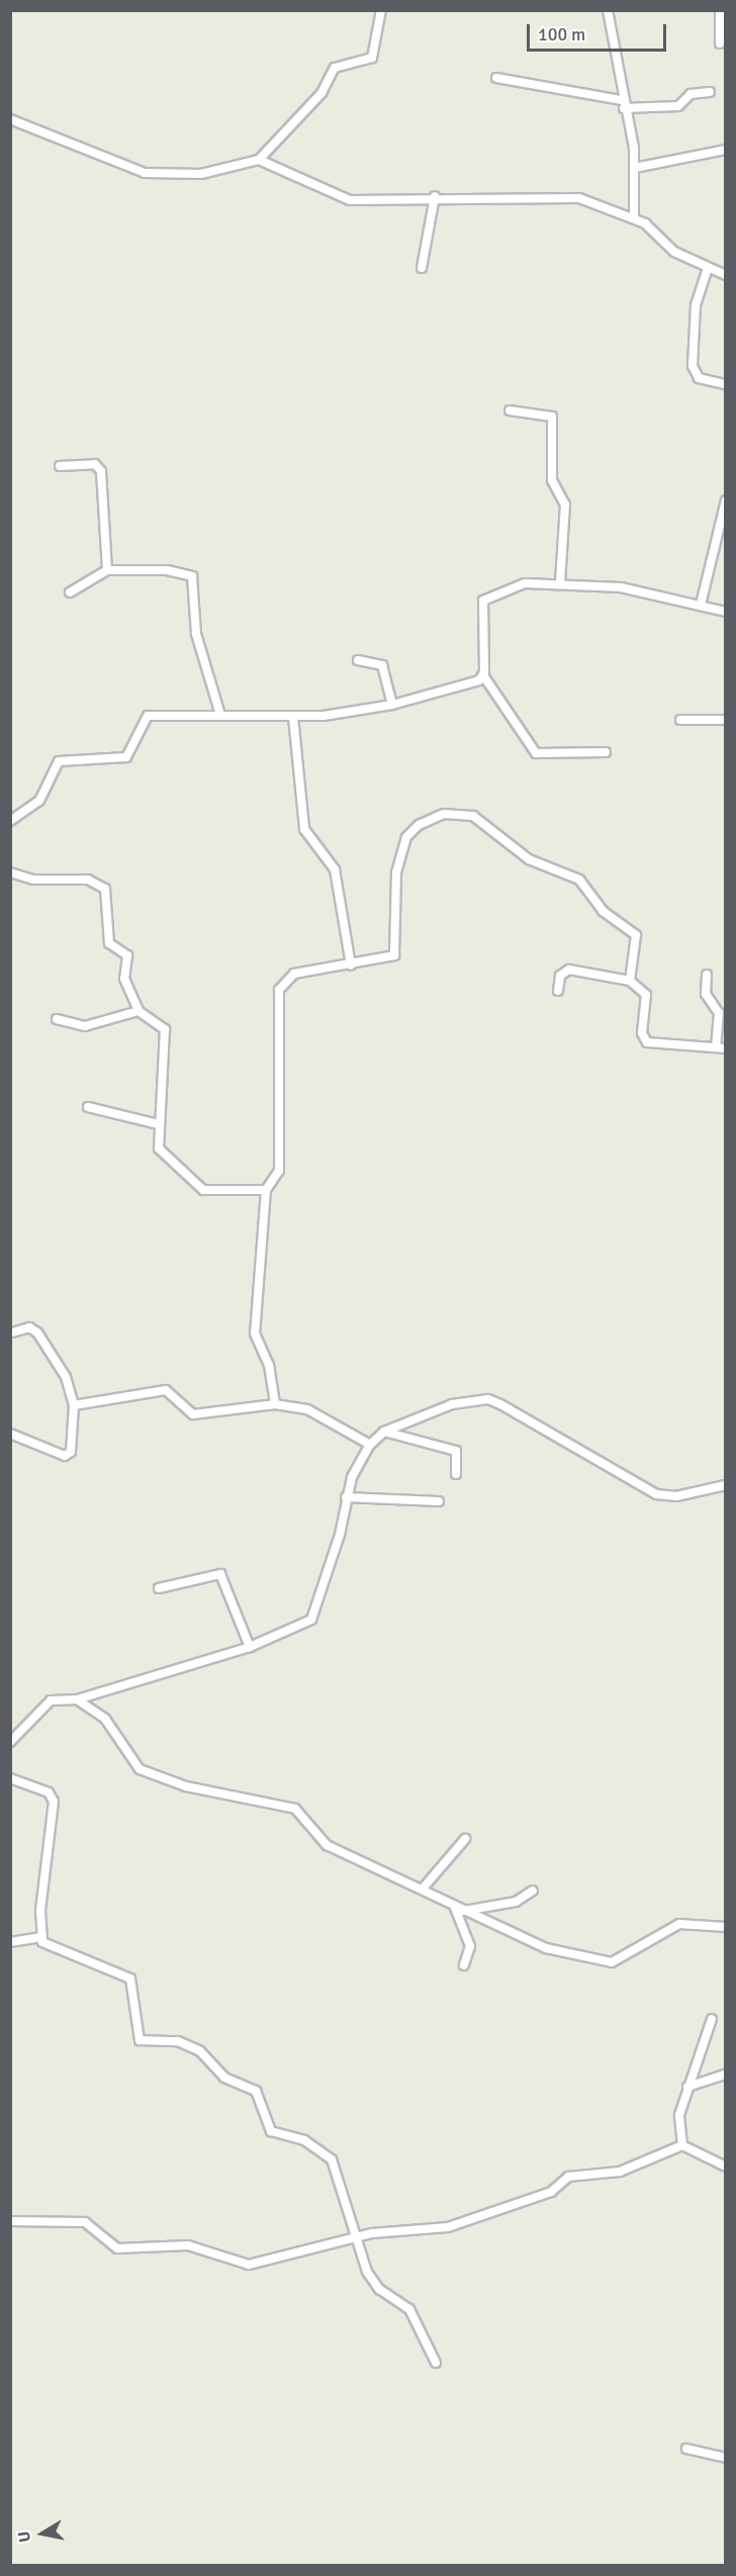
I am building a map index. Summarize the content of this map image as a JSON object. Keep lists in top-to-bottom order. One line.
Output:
{"scale_bar":"100 m","north":"left"}
